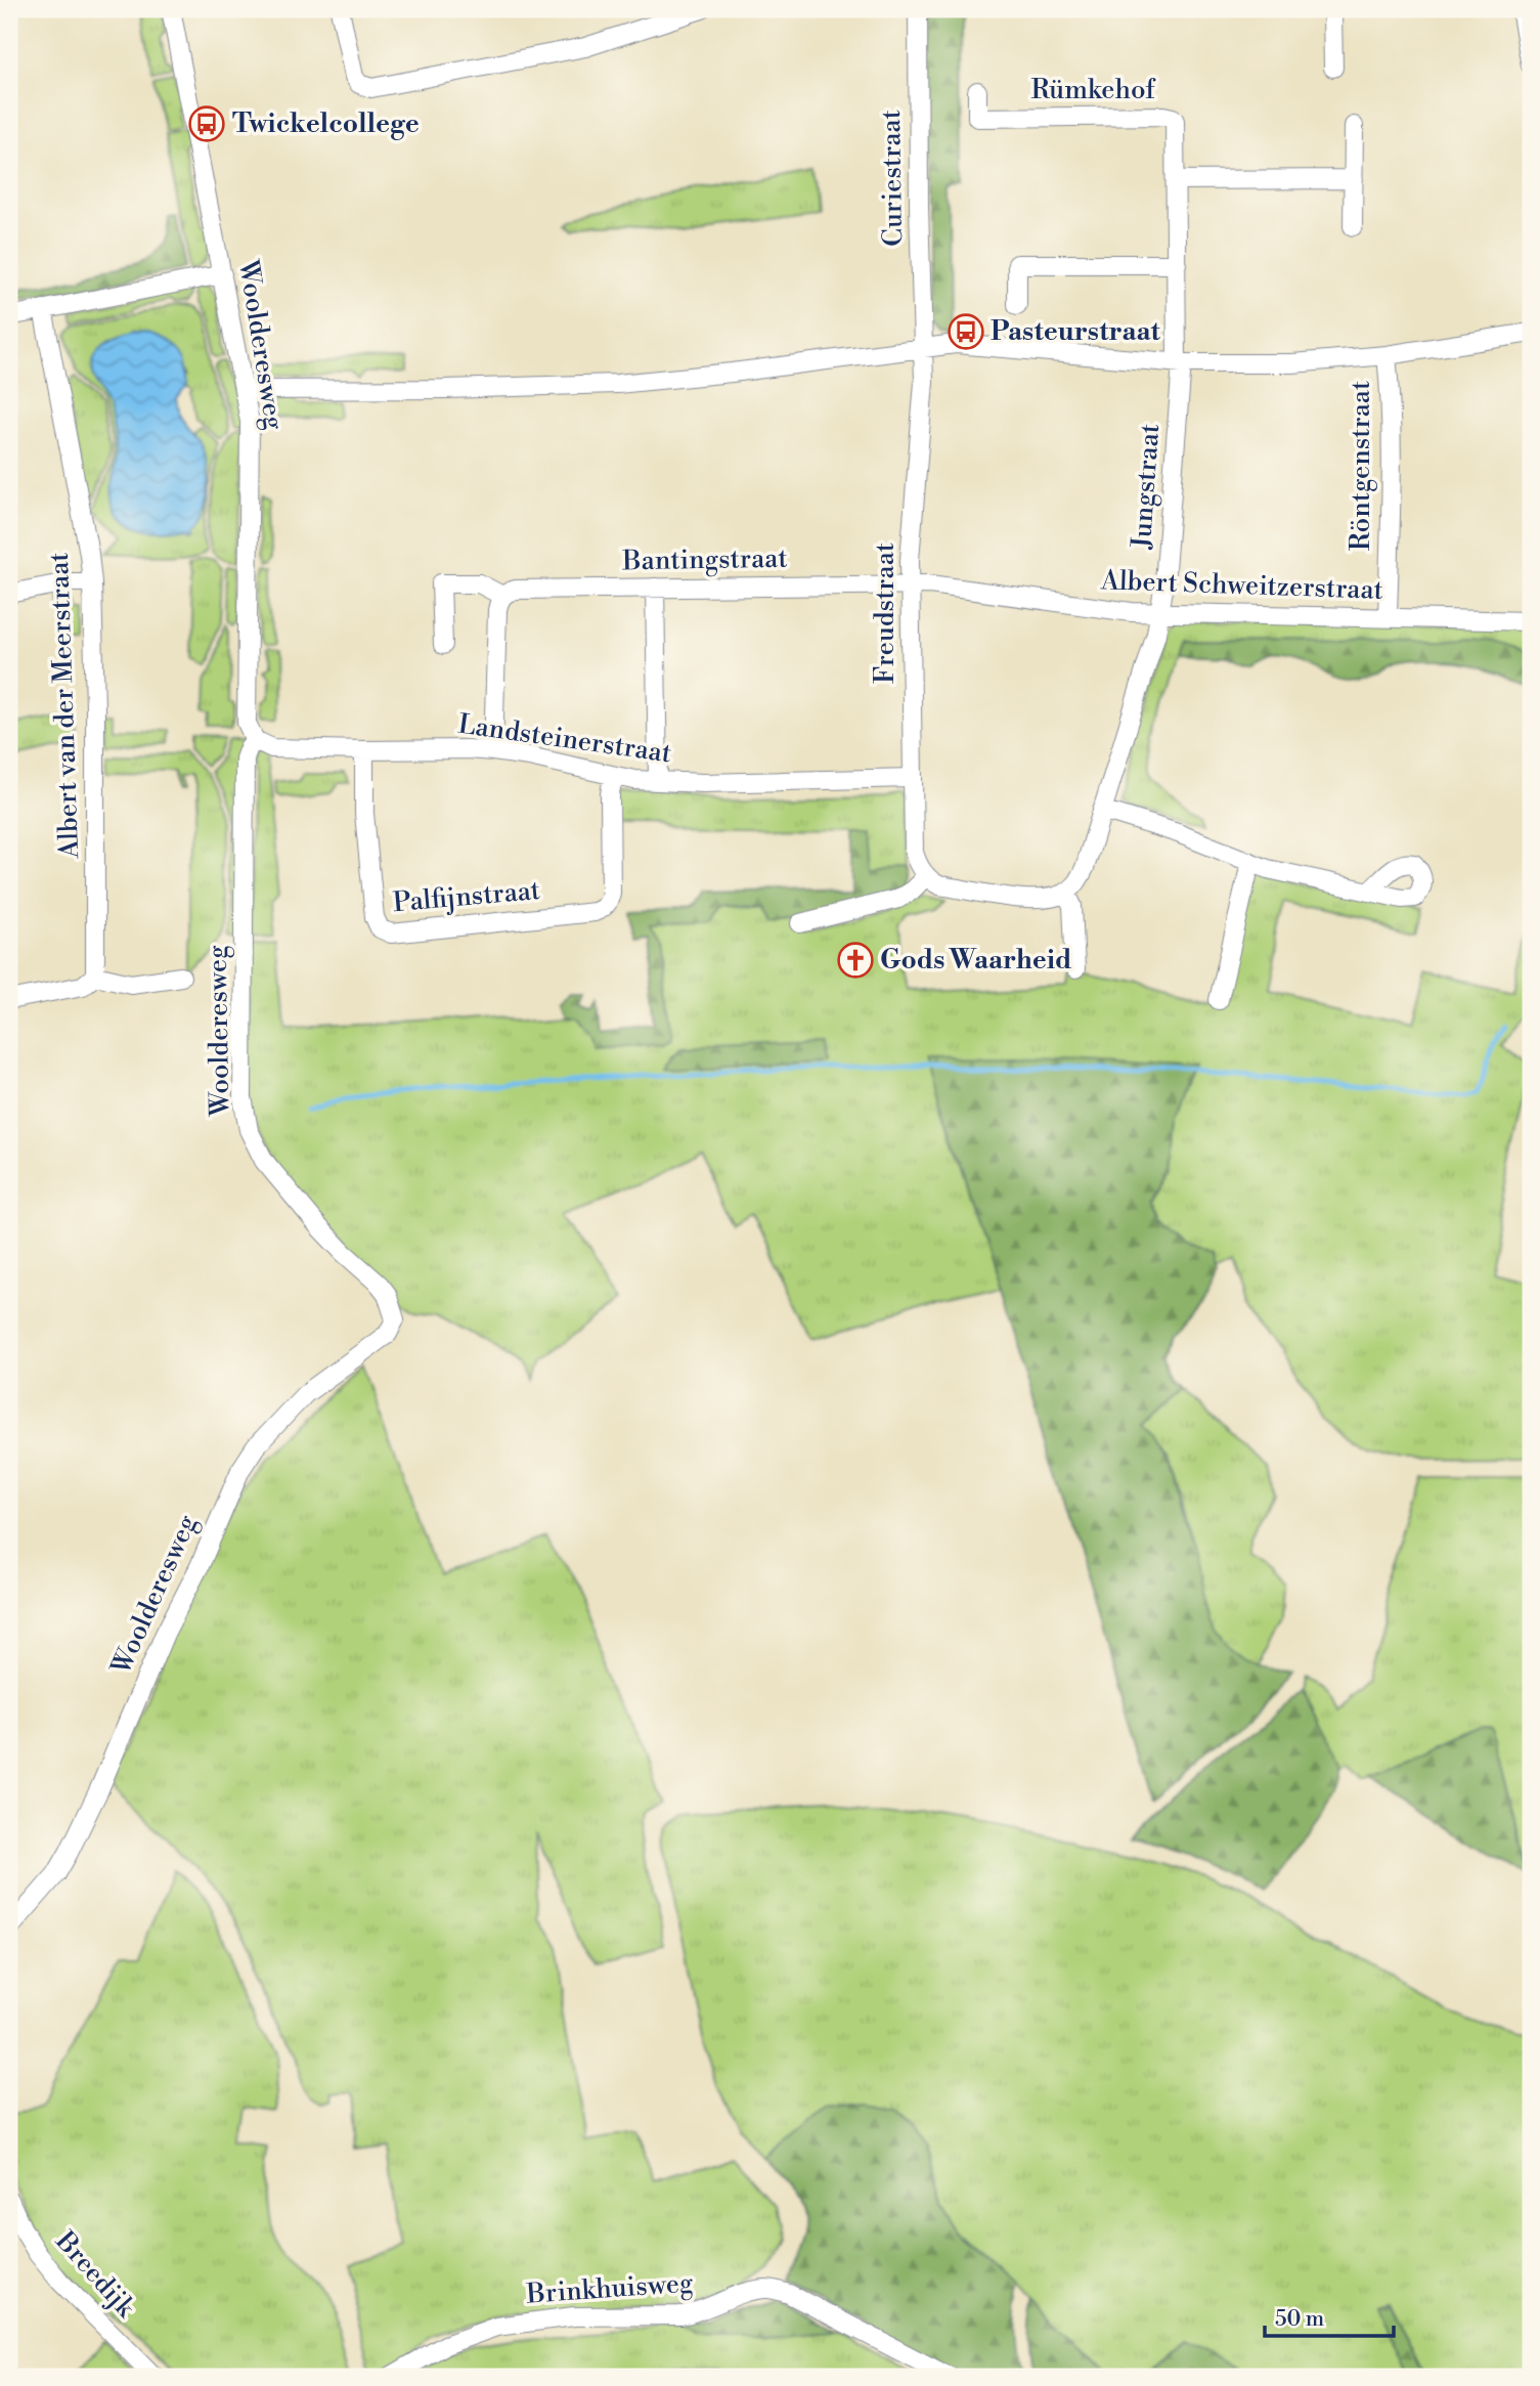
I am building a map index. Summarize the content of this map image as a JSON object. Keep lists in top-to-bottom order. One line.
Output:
{"streets":{"street":["Rümkehof","Curiestraat","Woolderesweg","Röntgenstraat","Jungstraat","Bantingstraat","Albert Schweitzerstraat","Freudstraat","Albert van der Meerstraat","Landsteinerstraat","Palfijnstraat","Breedijk","Brinkhuisweg"]},"crossings":[["Rümkehof","Jungstraat"],["Curiestraat","Freudstraat"],["Woolderesweg","Landsteinerstraat"],["Röntgenstraat","Albert Schweitzerstraat"],["Jungstraat","Albert Schweitzerstraat"],["Bantingstraat","Albert Schweitzerstraat"],["Bantingstraat","Freudstraat"],["Albert Schweitzerstraat","Freudstraat"],["Freudstraat","Landsteinerstraat"],["Landsteinerstraat","Palfijnstraat"]],"places":{"bus stop":["Twickelcollege","Pasteurstraat"],"church":["Gods Waarheid"]},"scale_bar":"50 m"}
